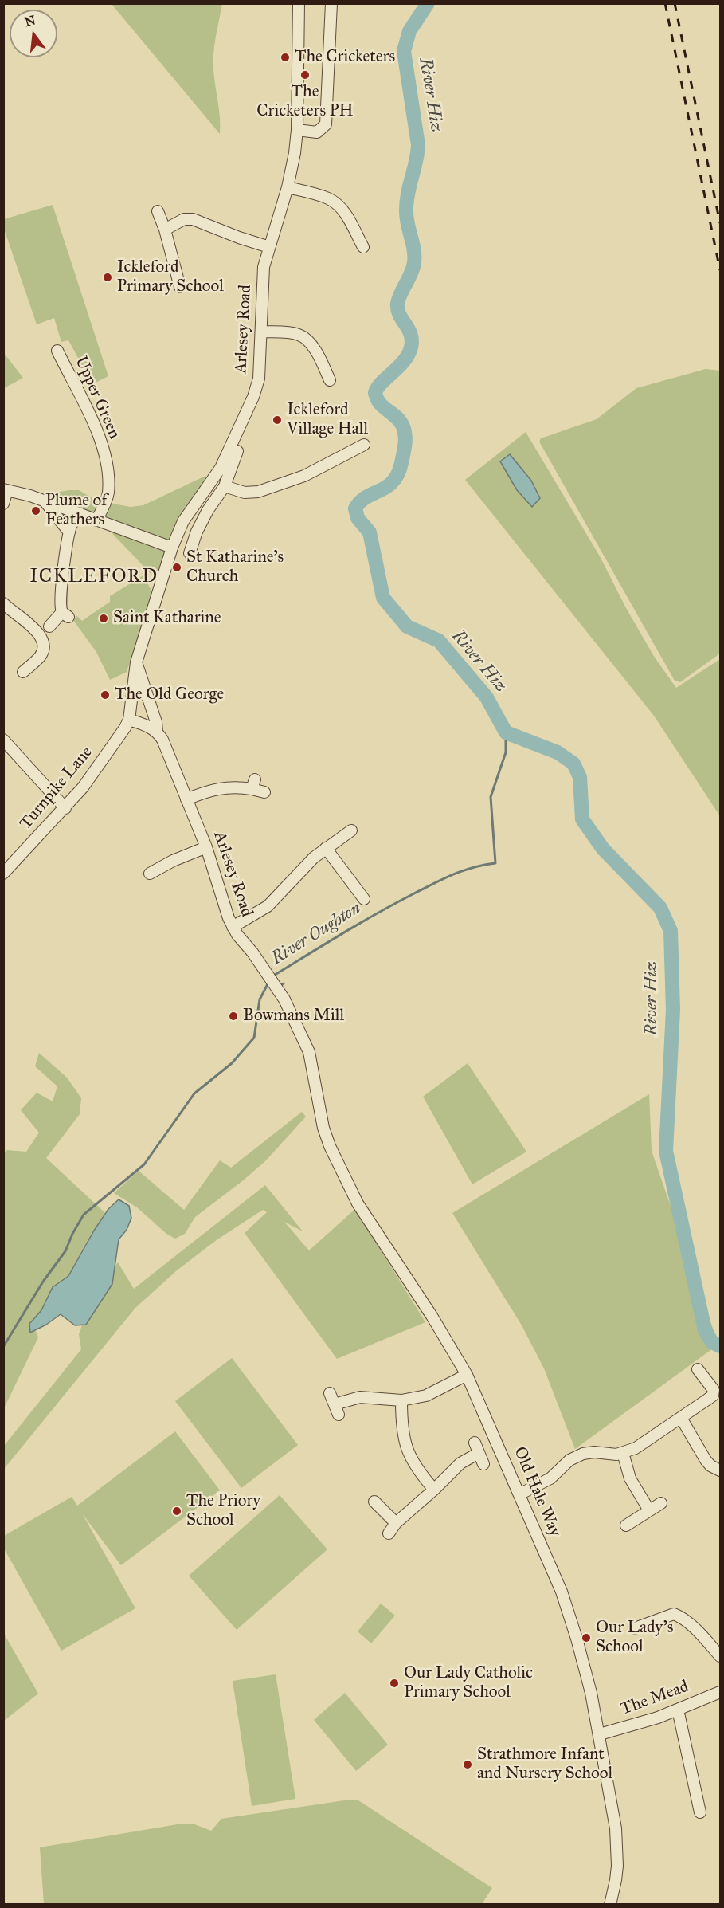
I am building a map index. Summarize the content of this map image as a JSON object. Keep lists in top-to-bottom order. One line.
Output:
{"streets":{"street":["Arlesey Road","Upper Green","Turnpike Lane","Old Hale Way","The Mead"]},"crossings":[["Arlesey Road","Turnpike Lane"],["Arlesey Road","Old Hale Way"],["Old Hale Way","The Mead"]],"districts":["ICKLEFORD"],"water":["River Hiz","River Oughton"],"places":["The Cricketers","The Cricketers PH","Ickleford Primary School","Ickleford Village Hall","Plume of Feathers","St Katharine's Church","Saint Katharine","The Old George","Bowmans Mill","The Priory School","Our Lady's School","Our Lady Catholic Primary School","Strathmore Infant and Nursery School"],"north":"top"}
